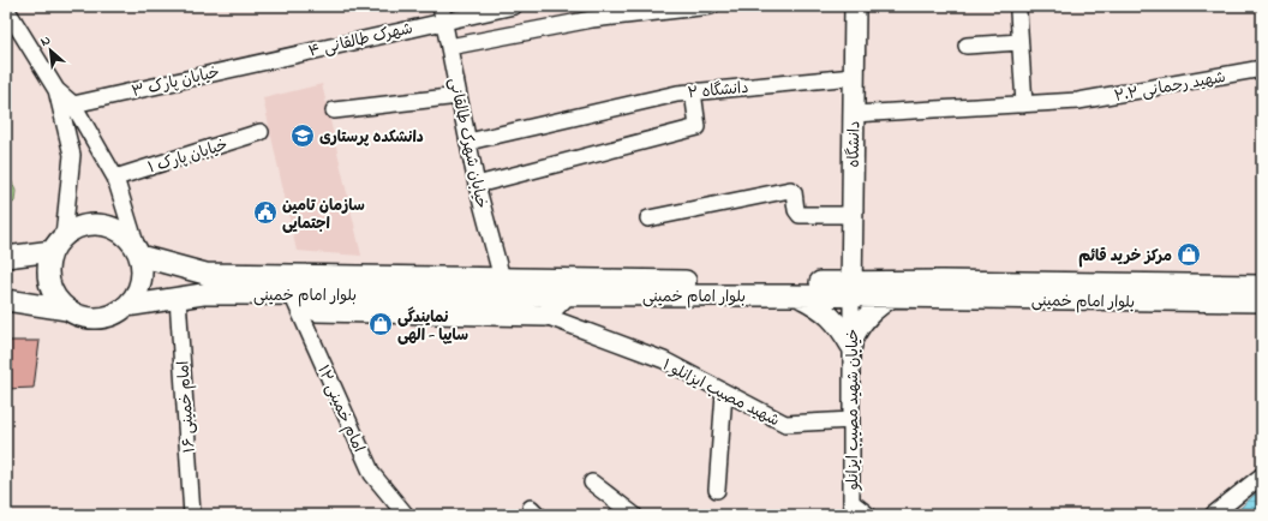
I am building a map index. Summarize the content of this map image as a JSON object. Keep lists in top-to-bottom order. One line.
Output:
{"streets":{"main road":["دانشگاه","بلوار امام خمینی"],"street":["شهرک طالقانی ۴","خیابان پارک ۳","شهید رحمانی ۲.۲","دانشگاه ۲","خیابان شهرک طالقانی","خیابان پارک ۱","شهید مصیب ایزانلو ۱","امام خمینی ۱۶","امام خمینی ۱۲","خیابان شهید مصیب ایزانلو"]},"crossings":[["شهرک طالقانی ۴","خیابان پارک ۳"],["شهرک طالقانی ۴","خیابان شهرک طالقانی"],["شهید رحمانی ۲.۲","دانشگاه"],["دانشگاه ۲","خیابان شهرک طالقانی"],["دانشگاه ۲","دانشگاه"],["خیابان شهرک طالقانی","بلوار امام خمینی"],["دانشگاه","بلوار امام خمینی"],["دانشگاه","خیابان شهید مصیب ایزانلو"],["بلوار امام خمینی","امام خمینی ۱۶"],["بلوار امام خمینی","امام خمینی ۱۲"],["بلوار امام خمینی","خیابان شهید مصیب ایزانلو"],["شهید مصیب ایزانلو ۱","خیابان شهید مصیب ایزانلو"]],"places":{"school or university":["دانشکده پرستاری"],"public building":["سازمان تامین اجتمایی"],"shop":["مرکز خرید قائم","نمایندگی سایپا - الهی"]},"north":"top left"}
